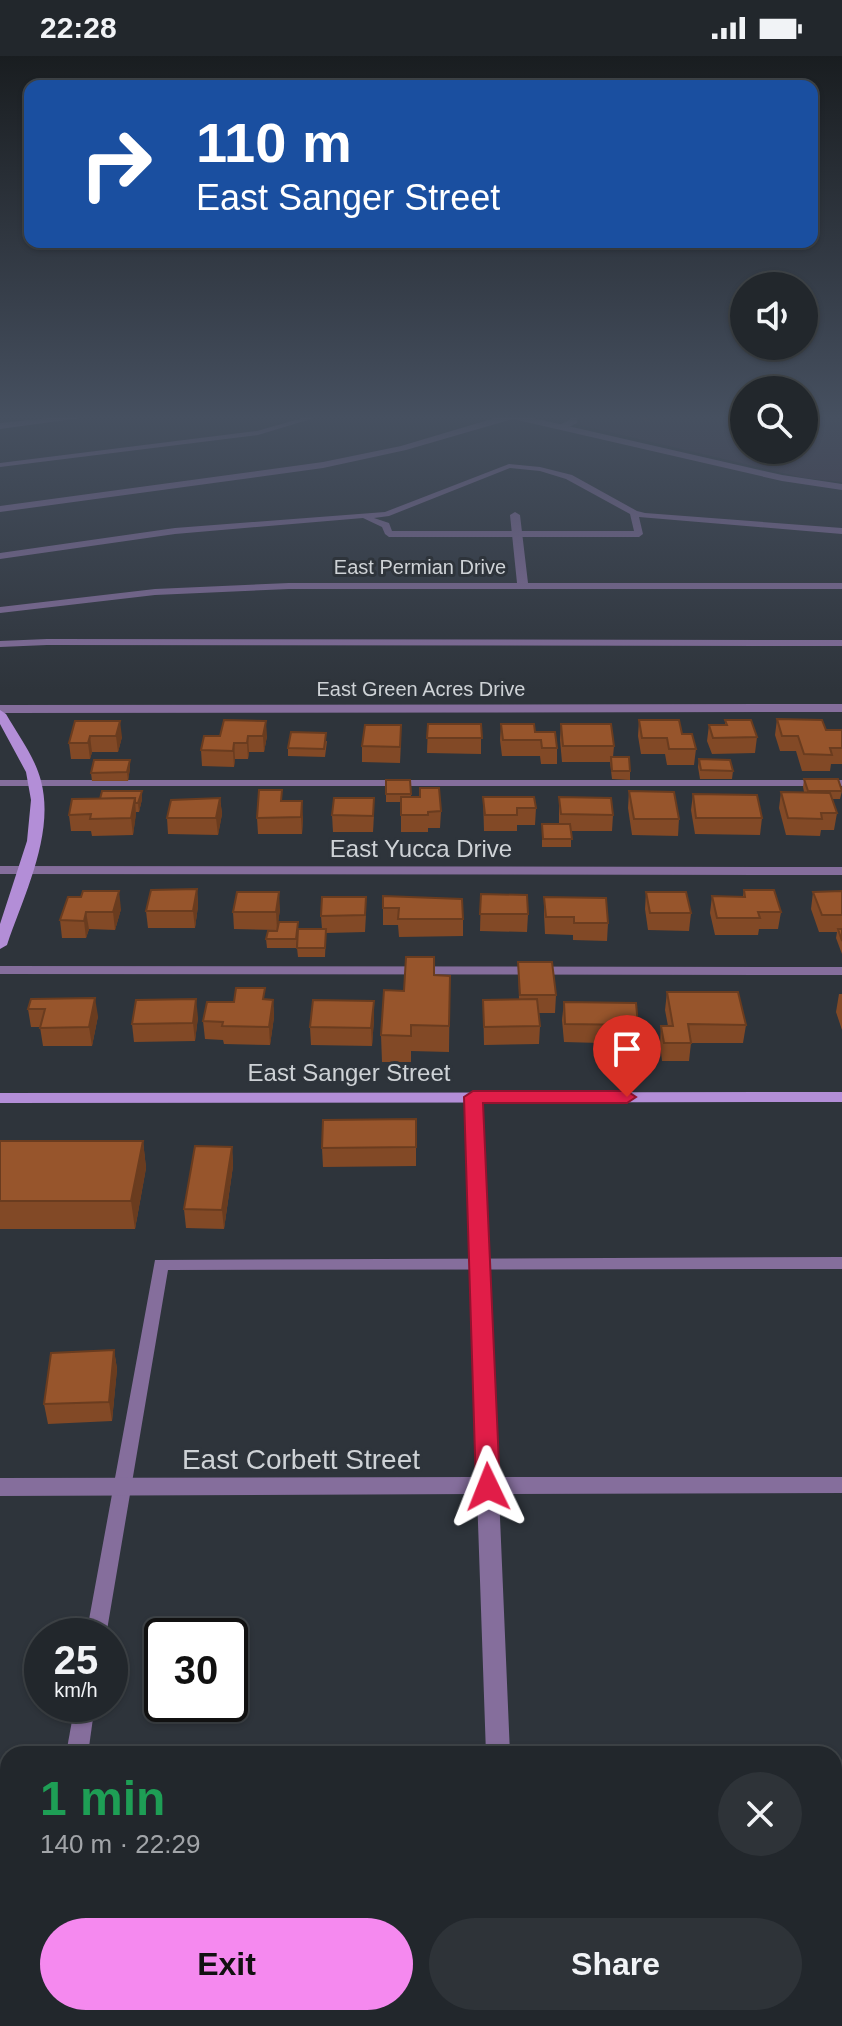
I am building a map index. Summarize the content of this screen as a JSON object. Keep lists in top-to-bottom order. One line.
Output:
{"streets":{"main road":["East Sanger Street"],"street":["East Permian Drive","East Green Acres Drive","East Yucca Drive","East Corbett Street"]},"page":{"status":"22:28","turn":["110 m","East Sanger Street"],"speed":"25 km/h","limit":"30","heading":["1 min","140 m · 22:29"],"buttons":["Exit","Share"]}}
